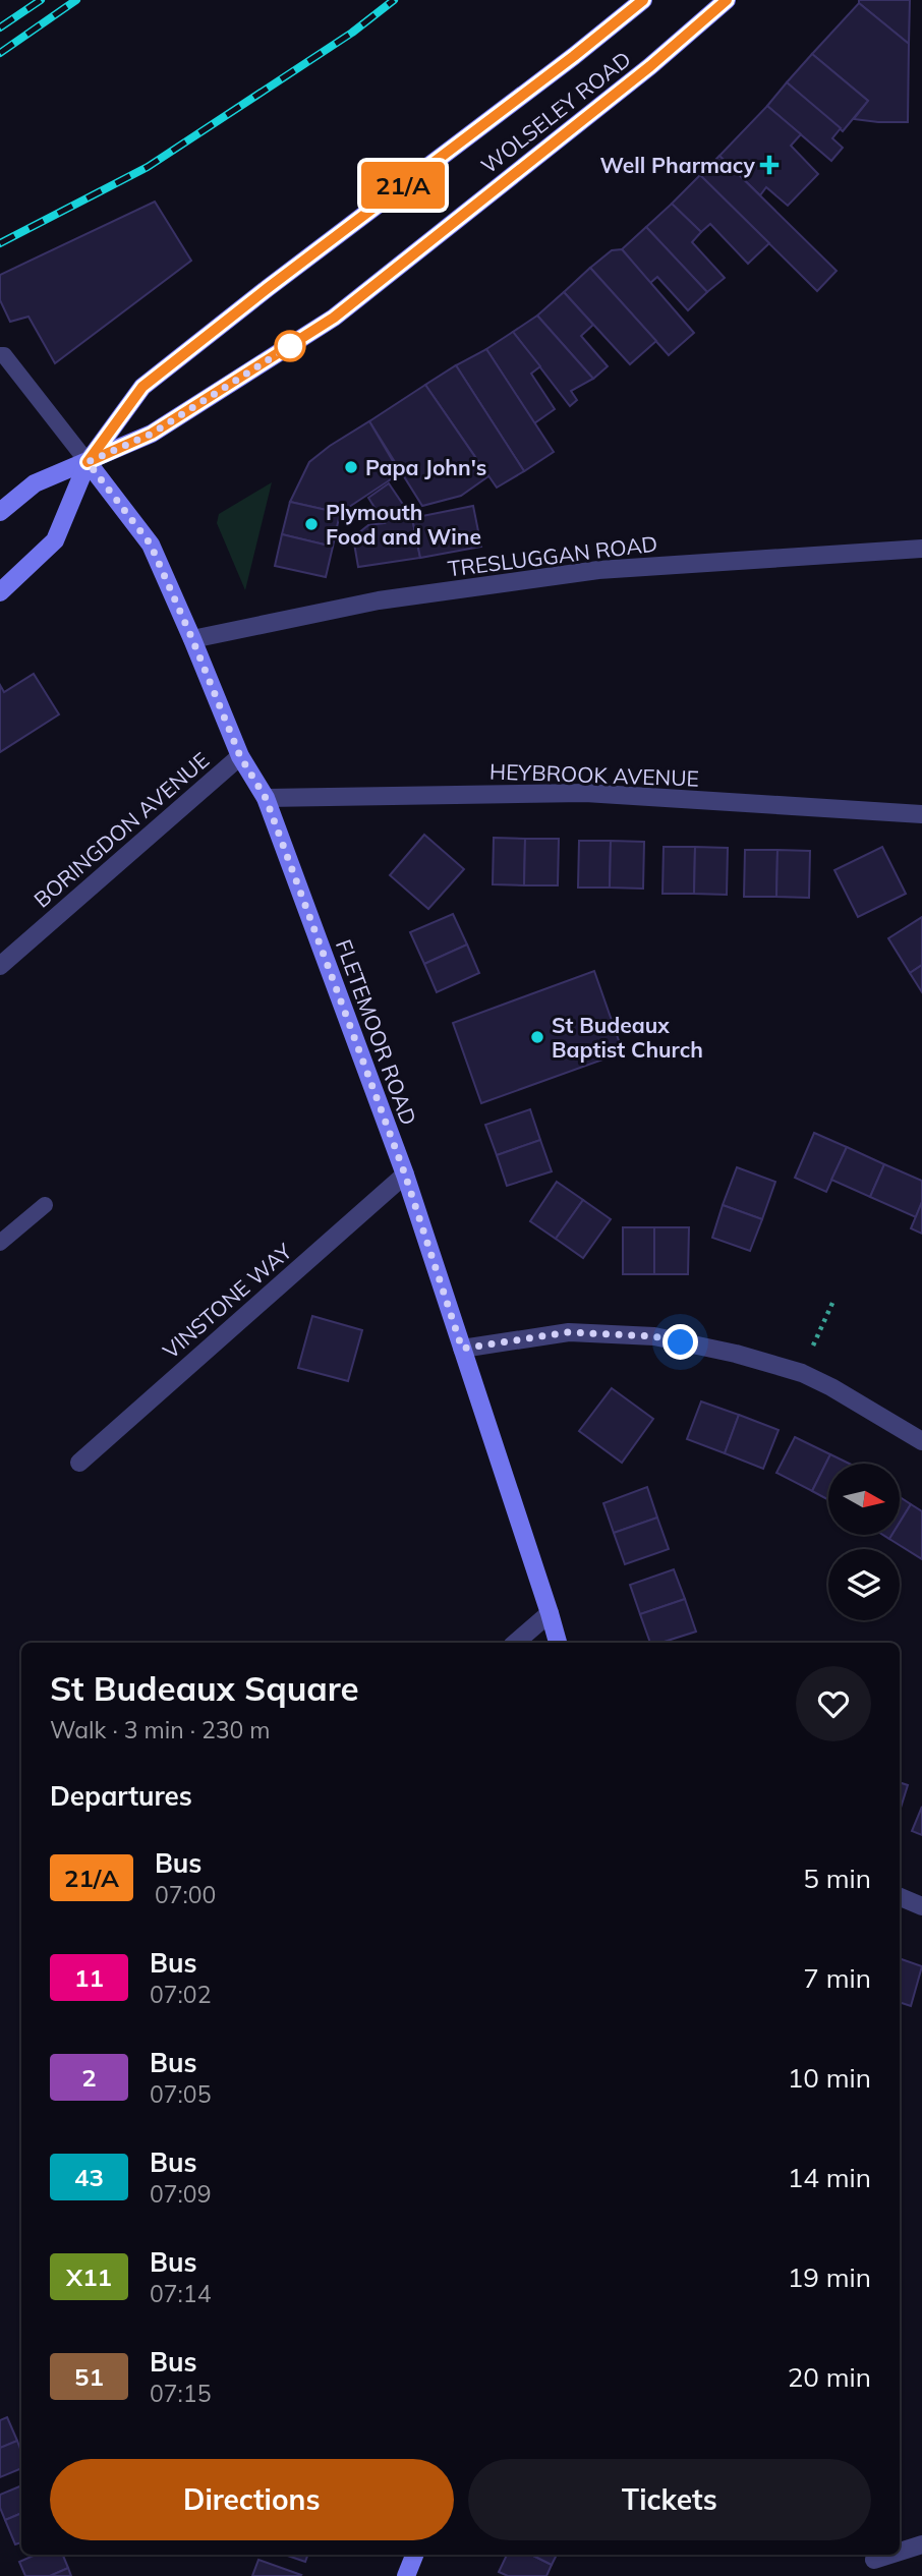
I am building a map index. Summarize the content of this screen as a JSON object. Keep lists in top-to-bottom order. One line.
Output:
{"streets":{"street":["WOLSELEY ROAD","TRESLUGGAN ROAD","HEYBROOK AVENUE","BORINGDON AVENUE","FLETEMOOR ROAD","VINSTONE WAY"]},"crossings":[["WOLSELEY ROAD","FLETEMOOR ROAD"],["TRESLUGGAN ROAD","FLETEMOOR ROAD"],["HEYBROOK AVENUE","FLETEMOOR ROAD"],["BORINGDON AVENUE","FLETEMOOR ROAD"],["FLETEMOOR ROAD","VINSTONE WAY"]],"places":{"health":["Well Pharmacy"],"other":["Papa John's","Plymouth Food and Wine","St Budeaux Baptist Church"]},"lines":["bus line 21/A"],"north":"right","page":{"on_map":"21/A","heading":[["St Budeaux Square","Walk · 3 min · 230 m"],"Departures"],"list":[{"mark":"21/A","name":"Bus","note":"07:00","value":"5 min"},{"mark":"11","name":"Bus","note":"07:02","value":"7 min"},{"mark":"2","name":"Bus","note":"07:05","value":"10 min"},{"mark":"43","name":"Bus","note":"07:09","value":"14 min"},{"mark":"X11","name":"Bus","note":"07:14","value":"19 min"},{"mark":"51","name":"Bus","note":"07:15","value":"20 min"}],"buttons":["Directions","Tickets"]}}
